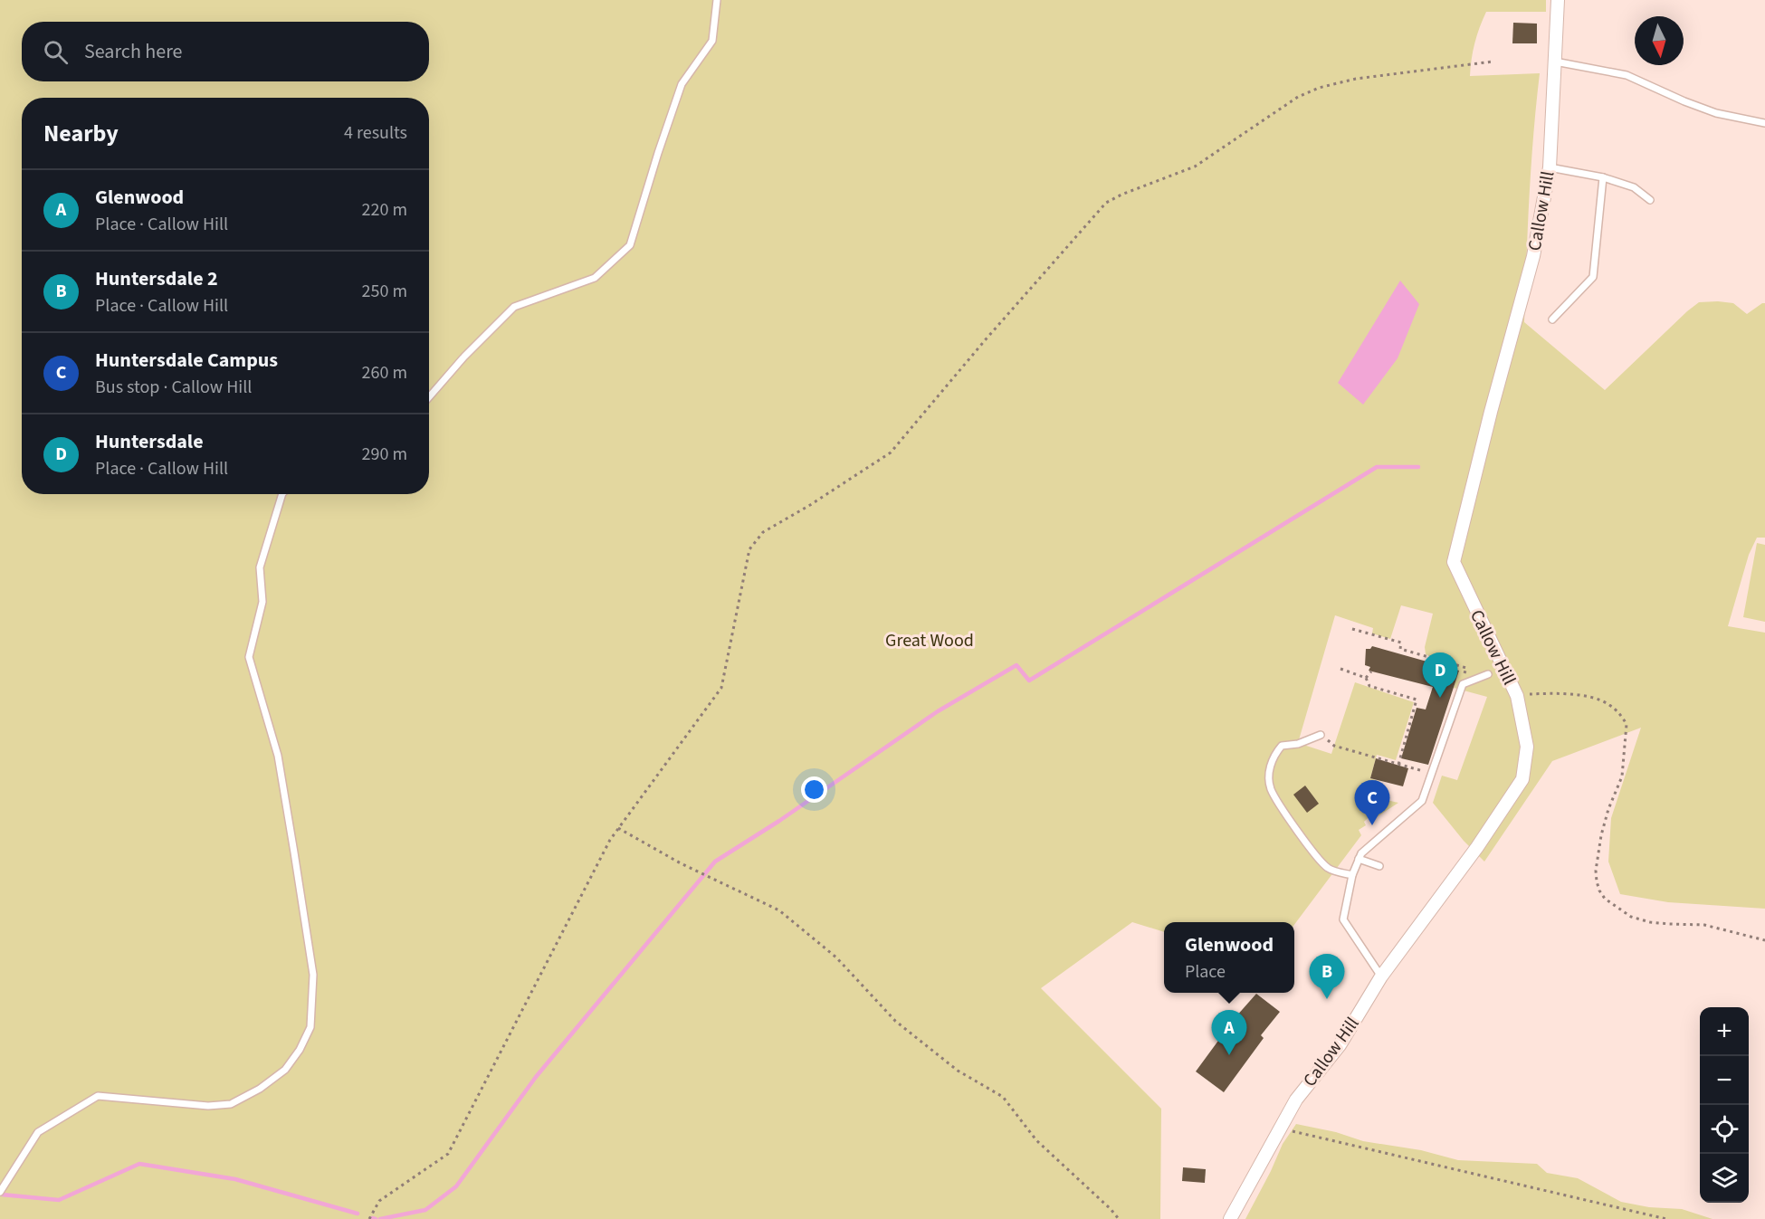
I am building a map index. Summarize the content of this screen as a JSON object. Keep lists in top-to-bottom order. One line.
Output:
{"streets":{"street":["Callow Hill"]},"parks":["Great Wood"],"north":"bottom","page":{"search":"Search here","heading":["Nearby","4 results"],"list":[{"mark":"A","name":"Glenwood","note":"Place · Callow Hill","value":"220 m"},{"mark":"B","name":"Huntersdale 2","note":"Place · Callow Hill","value":"250 m"},{"mark":"C","name":"Huntersdale Campus","note":"Bus stop · Callow Hill","value":"260 m"},{"mark":"D","name":"Huntersdale","note":"Place · Callow Hill","value":"290 m"}],"pins":["D","C","B","A"],"popup":["Glenwood","Place"],"map_buttons":["+","−"]}}
